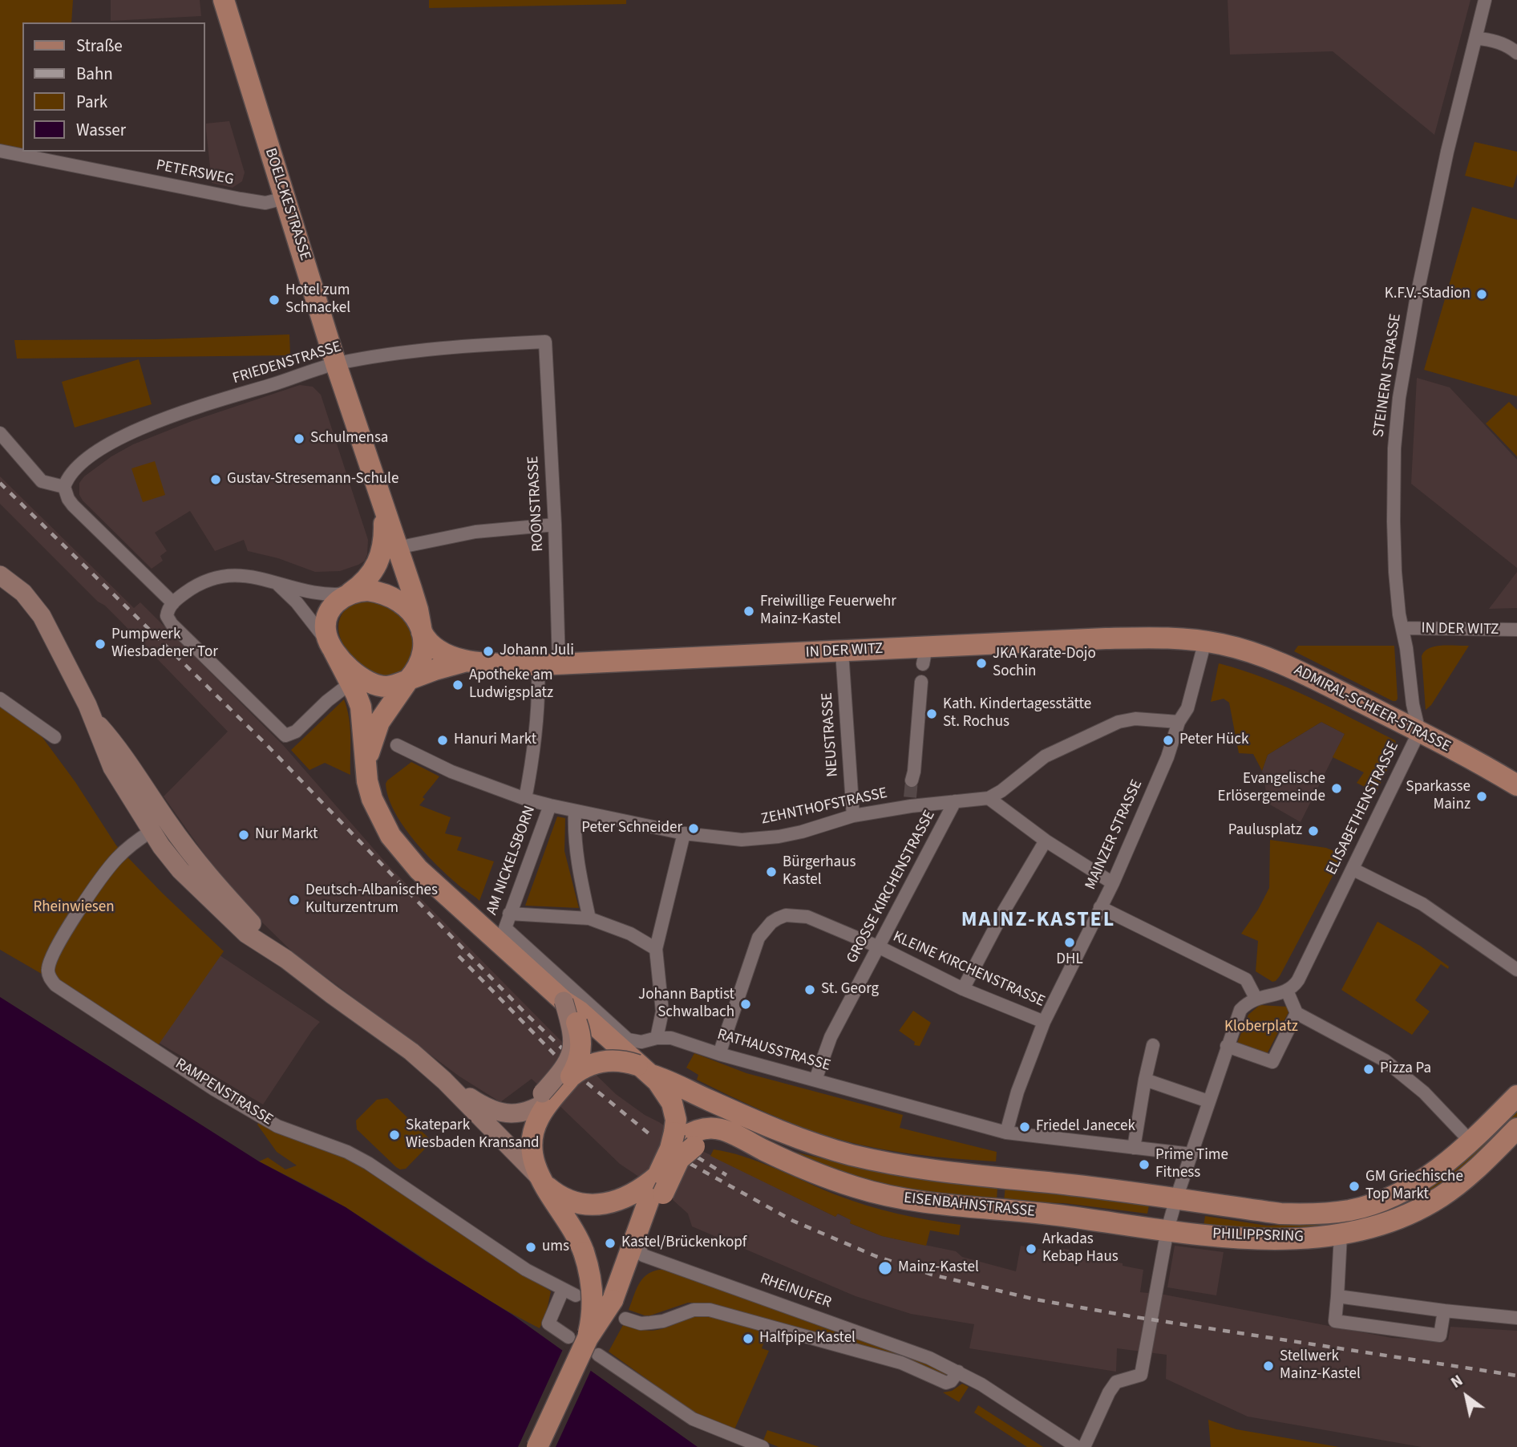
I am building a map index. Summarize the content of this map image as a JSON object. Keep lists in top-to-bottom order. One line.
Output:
{"streets":{"main road":["BOELCKESTRASSE","IN DER WITZ","ADMIRAL-SCHEER-STRASSE","EISENBAHNSTRASSE","PHILIPPSRING"],"street":["PETERSWEG","FRIEDENSTRASSE","STEINERN STRASSE","ROONSTRASSE","NEUSTRASSE","ZEHNTHOFSTRASSE","ELISABETHENSTRASSE","MAINZER STRASSE","AM NICKELSBORN","GROSSE KIRCHENSTRASSE","KLEINE KIRCHENSTRASSE","RATHAUSSTRASSE","RAMPENSTRASSE","RHEINUFER"]},"crossings":[["PETERSWEG","BOELCKESTRASSE"],["BOELCKESTRASSE","FRIEDENSTRASSE"],["BOELCKESTRASSE","IN DER WITZ"],["FRIEDENSTRASSE","ROONSTRASSE"],["STEINERN STRASSE","IN DER WITZ"],["STEINERN STRASSE","ELISABETHENSTRASSE"],["ROONSTRASSE","IN DER WITZ"],["ROONSTRASSE","ZEHNTHOFSTRASSE"],["IN DER WITZ","ADMIRAL-SCHEER-STRASSE"],["IN DER WITZ","NEUSTRASSE"],["IN DER WITZ","ELISABETHENSTRASSE"],["IN DER WITZ","MAINZER STRASSE"],["ADMIRAL-SCHEER-STRASSE","ELISABETHENSTRASSE"],["ADMIRAL-SCHEER-STRASSE","MAINZER STRASSE"],["NEUSTRASSE","ZEHNTHOFSTRASSE"],["ZEHNTHOFSTRASSE","AM NICKELSBORN"],["ZEHNTHOFSTRASSE","GROSSE KIRCHENSTRASSE"],["MAINZER STRASSE","KLEINE KIRCHENSTRASSE"],["MAINZER STRASSE","RATHAUSSTRASSE"],["AM NICKELSBORN","RATHAUSSTRASSE"],["GROSSE KIRCHENSTRASSE","KLEINE KIRCHENSTRASSE"],["GROSSE KIRCHENSTRASSE","RATHAUSSTRASSE"],["KLEINE KIRCHENSTRASSE","RATHAUSSTRASSE"],["EISENBAHNSTRASSE","PHILIPPSRING"]],"districts":["MAINZ-KASTEL"],"parks":["Rheinwiesen","Kloberplatz"],"places":["K.F.V.-Stadion","Hotel zum Schnackel","Schulmensa","Gustav-Stresemann-Schule","Freiwillige Feuerwehr Mainz-Kastel","Pumpwerk Wiesbadener Tor","Johann Juli","JKA Karate-Dojo Sochin","Apotheke am Ludwigsplatz","Kath. Kindertagesstätte St. Rochus","Hanuri Markt","Peter Hück","Evangelische Erlösergemeinde","Sparkasse Mainz","Peter Schneider","Paulusplatz","Nur Markt","Bürgerhaus Kastel","Deutsch-Albanisches Kulturzentrum","DHL","St. Georg","Johann Baptist Schwalbach","Pizza Pa","Friedel Janecek","Skatepark Wiesbaden Kransand","Prime Time Fitness","GM Griechische Top Markt","Kastel/Brückenkopf","ums","Arkadas Kebap Haus","Mainz-Kastel","Halfpipe Kastel","Stellwerk Mainz-Kastel"],"legend":["Straße","Bahn","Park","Wasser"],"north":"top left"}
